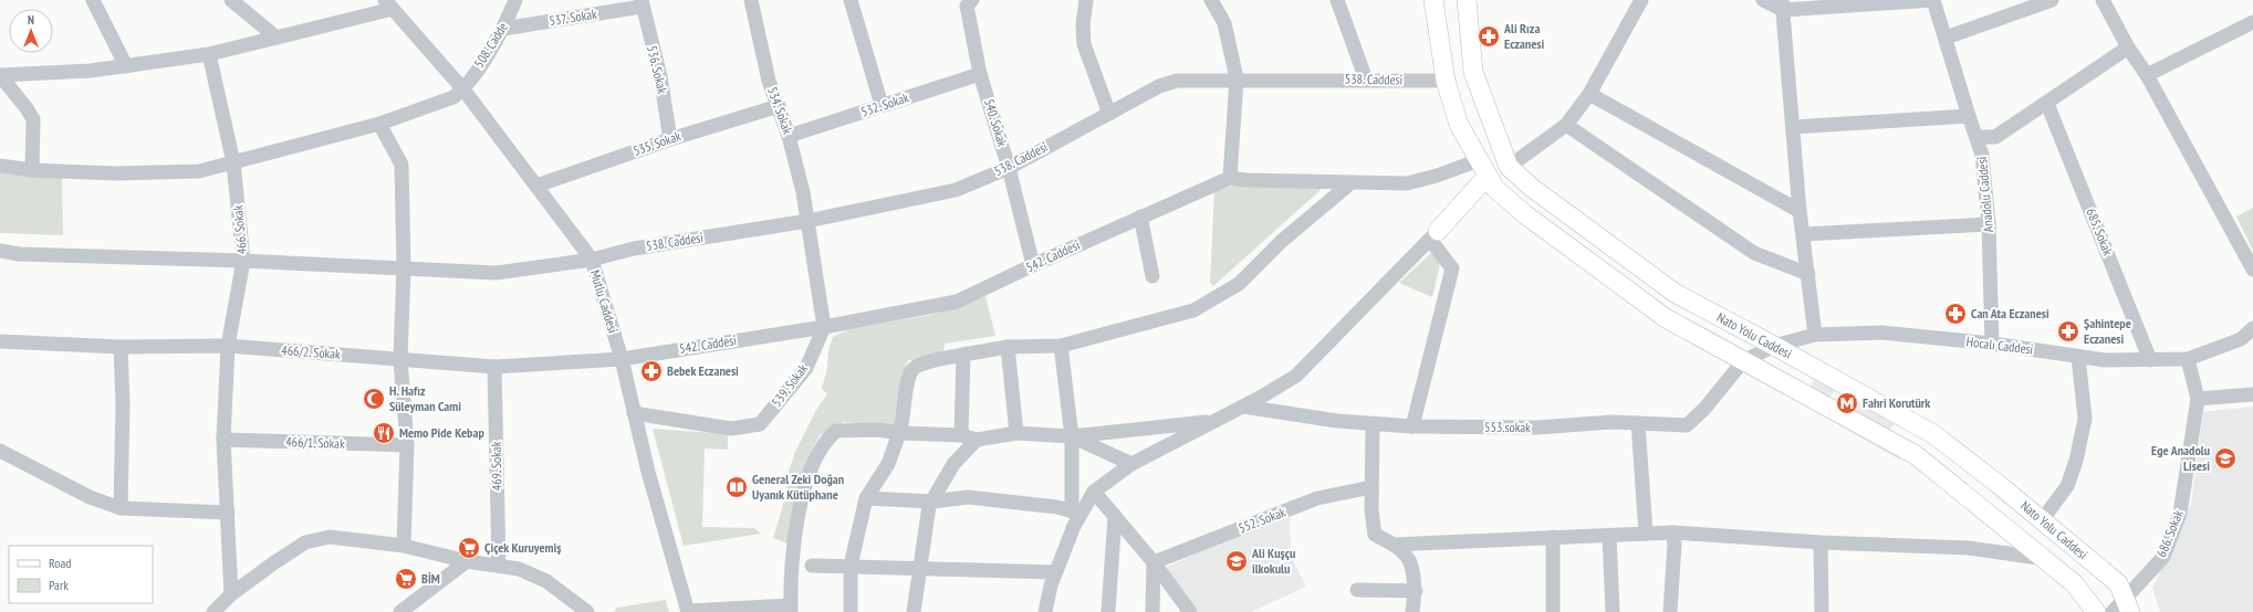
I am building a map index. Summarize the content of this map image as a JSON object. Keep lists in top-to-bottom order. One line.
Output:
{"streets":{"main road":["Nato Yolu Caddesi"],"street":["537. Sokak","508. Cadde","536. Sokak","538. Caddesi","532. Sokak","534. Sokak","540. Sokak","535. Sokak","Anadolu Caddesi","466. Sokak","685. Sokak","542. Caddesi","Mutlu Caddesi","Hocalı Caddesi","466/2. Sokak","539. Sokak","553.sokak","466/1. Sokak","469. Sokak","552. Sokak","686. Sokak"]},"crossings":[["537. Sokak","508. Cadde"],["537. Sokak","536. Sokak"],["508. Cadde","Mutlu Caddesi"],["536. Sokak","535. Sokak"],["538. Caddesi","534. Sokak"],["538. Caddesi","540. Sokak"],["538. Caddesi","466. Sokak"],["538. Caddesi","Mutlu Caddesi"],["532. Sokak","534. Sokak"],["532. Sokak","540. Sokak"],["534. Sokak","535. Sokak"],["540. Sokak","542. Caddesi"],["535. Sokak","Mutlu Caddesi"],["Anadolu Caddesi","Hocalı Caddesi"],["466. Sokak","466/2. Sokak"],["466. Sokak","466/1. Sokak"],["685. Sokak","Hocalı Caddesi"],["542. Caddesi","Mutlu Caddesi"],["542. Caddesi","466/2. Sokak"],["542. Caddesi","539. Sokak"],["Mutlu Caddesi","466/2. Sokak"],["Mutlu Caddesi","539. Sokak"],["Nato Yolu Caddesi","Hocalı Caddesi"],["Nato Yolu Caddesi","686. Sokak"],["Hocalı Caddesi","553.sokak"],["Hocalı Caddesi","686. Sokak"],["466/2. Sokak","469. Sokak"]],"places":{"pharmacy":["Ali Rıza Eczanesi","Can Ata Eczanesi","Şahintepe Eczanesi","Bebek Eczanesi"],"mosque":["H. Hafız Süleyman Cami"],"metro station":["Fahri Korutürk"],"restaurant":["Memo Pide Kebap"],"school or university":["Ege Anadolu Lisesi","Ali Kuşçu ilkokulu"],"library":["General Zeki Doğan Uyanık Kütüphane"],"supermarket":["Çiçek Kuruyemiş","BİM"]},"legend":["Road","Park"],"north":"top"}
